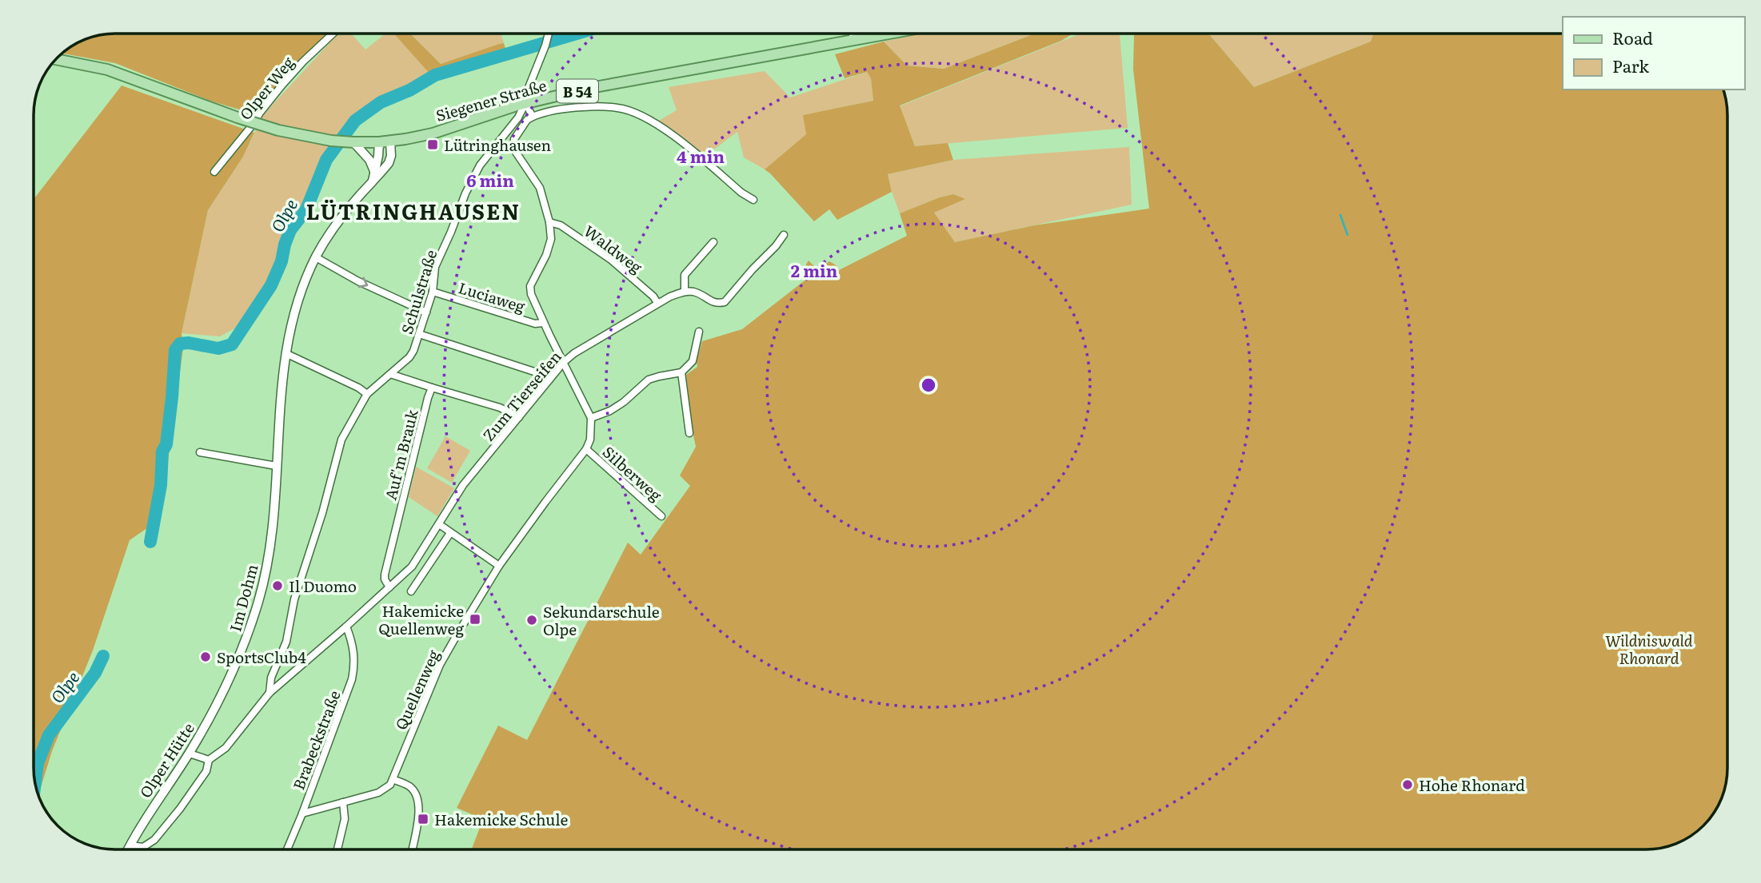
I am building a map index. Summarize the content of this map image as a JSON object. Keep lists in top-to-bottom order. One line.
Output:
{"streets":{"main road":["B 54","Siegener Straße"],"street":["Olper Weg","Waldweg","Schulstraße","Luciaweg","Zum Tierseifen","Auf'm Brauk","Silberweg","Im Dohm","Quellenweg","Brabeckstraße","Olper Hütte"]},"crossings":[["B 54","Siegener Straße"],["Siegener Straße","Schulstraße"],["Waldweg","Zum Tierseifen"],["Schulstraße","Luciaweg"],["Schulstraße","Zum Tierseifen"],["Zum Tierseifen","Auf'm Brauk"],["Zum Tierseifen","Brabeckstraße"],["Silberweg","Quellenweg"],["Im Dohm","Olper Hütte"]],"districts":["LÜTRINGHAUSEN"],"water":["Olpe"],"parks":["Wildniswald Rhonard"],"places":{"transit":["Lütringhausen","Hakemicke Quellenweg","Hakemicke Schule"],"other":["Il Duomo","Sekundarschule Olpe","SportsClub4","Hohe Rhonard"]},"legend":["Road","Park"],"rings":["4 min","6 min","2 min"]}
